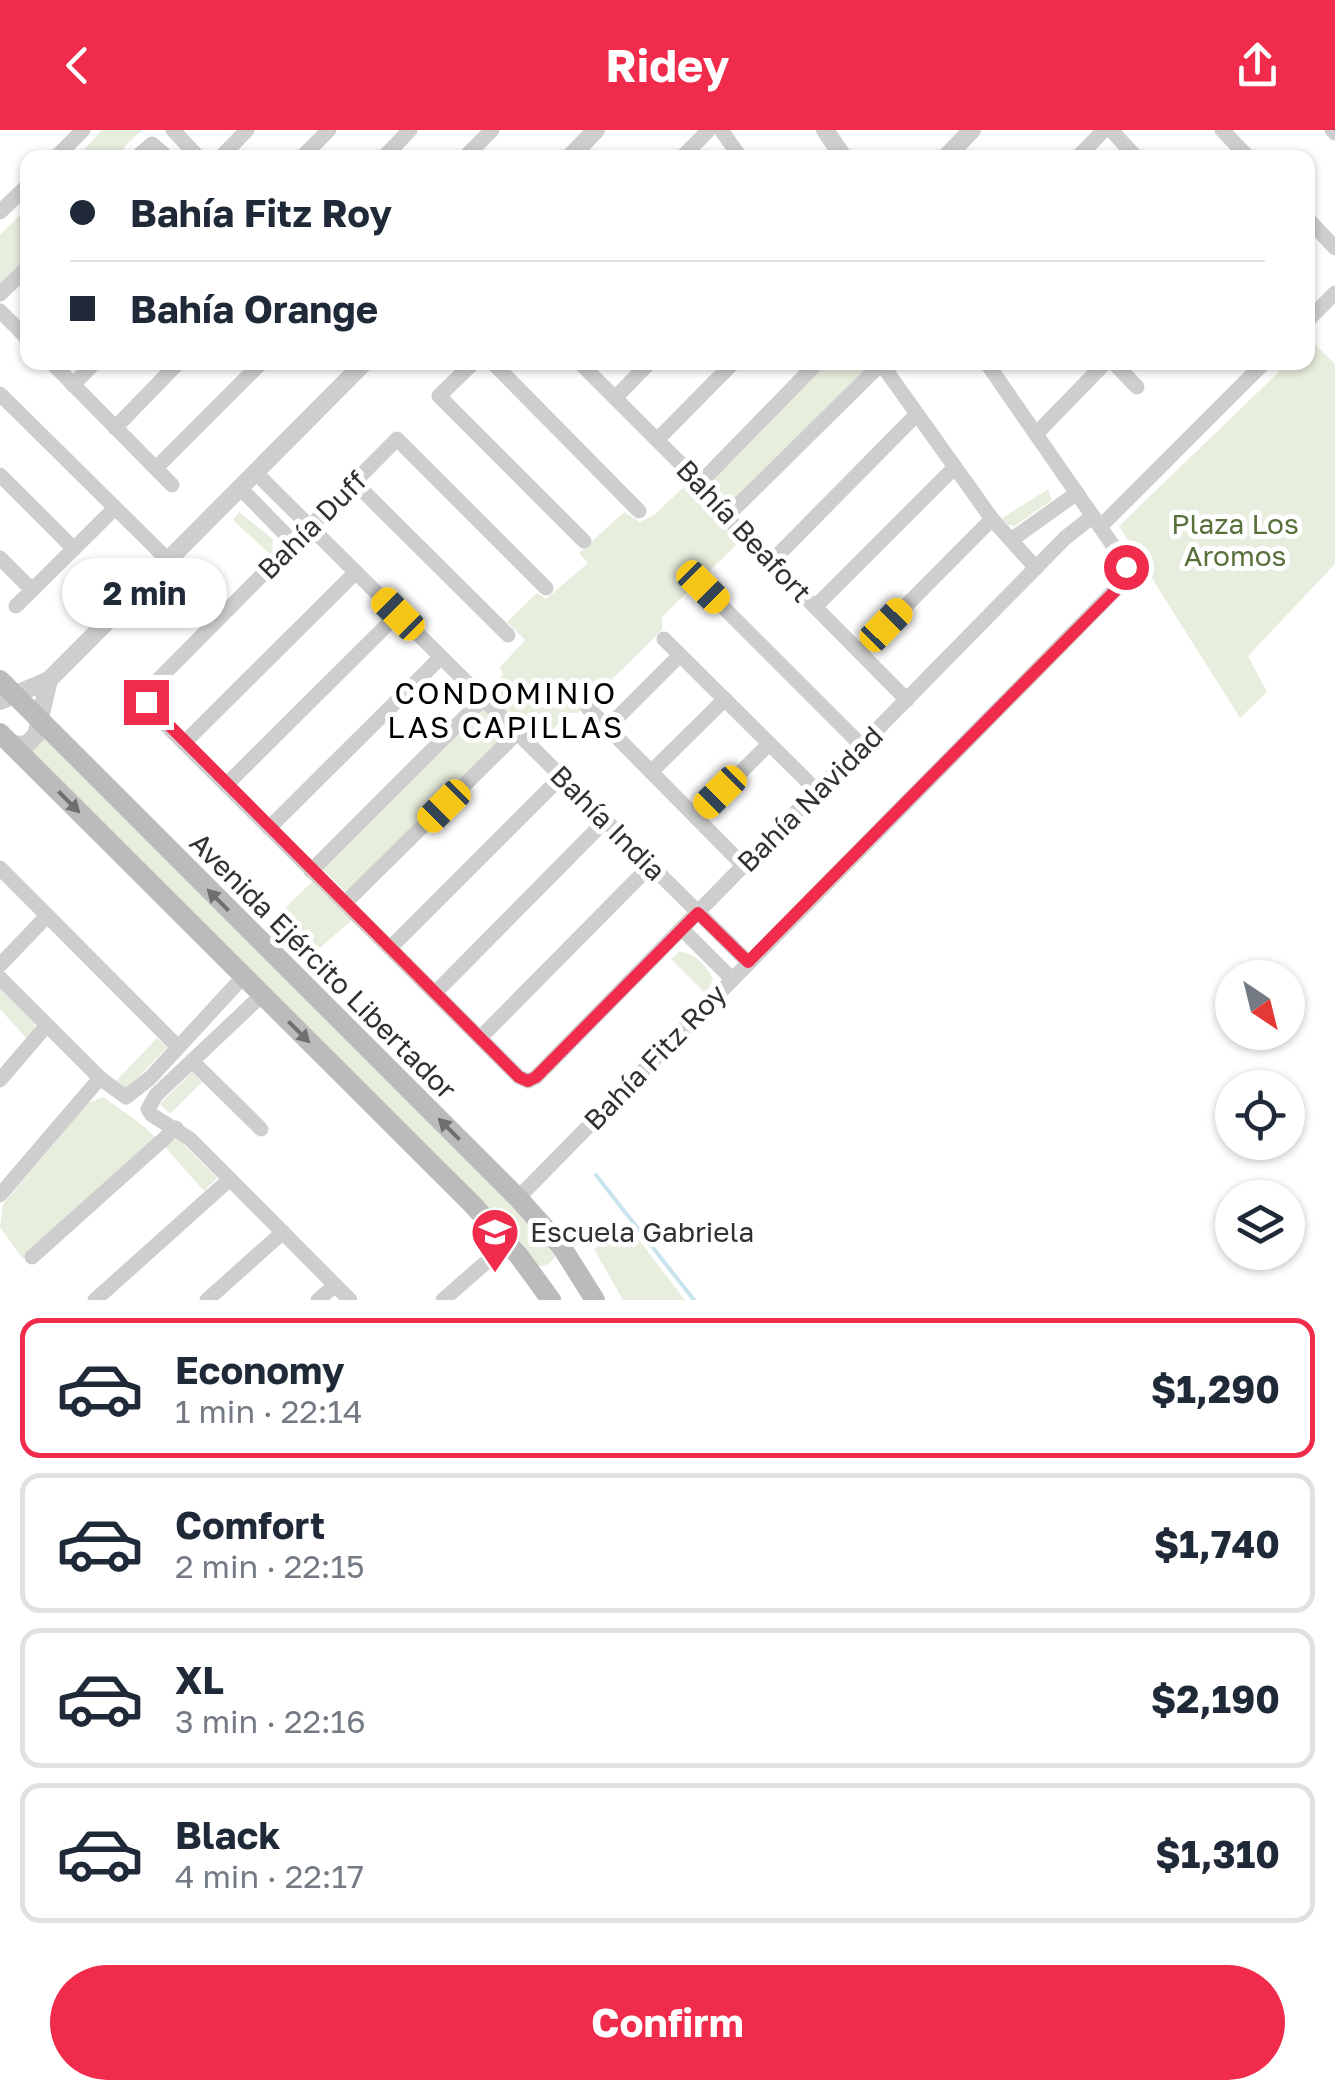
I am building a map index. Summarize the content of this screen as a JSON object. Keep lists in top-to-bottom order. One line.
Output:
{"streets":{"main road":["Avenida Ejército Libertador"],"street":["Bahía Duff","Bahía Beafort","Bahía Navidad","Bahía India","Bahía Fitz Roy"]},"crossings":[["Bahía Duff","Bahía India"],["Bahía Beafort","Bahía Navidad"],["Bahía Navidad","Bahía India"],["Bahía Navidad","Bahía Fitz Roy"],["Bahía India","Bahía Fitz Roy"],["Avenida Ejército Libertador","Bahía Fitz Roy"]],"districts":["CONDOMINIO LAS CAPILLAS"],"parks":["Plaza Los Aromos"],"places":{"school or university":["Escuela Gabriela"]},"north":"bottom right","page":{"header":"Ridey","banner":["Bahía Fitz Roy","Bahía Orange"],"bubble":"2 min","list":[{"name":"Economy","note":"1 min · 22:14","value":"$1,290"},{"name":"Comfort","note":"2 min · 22:15","value":"$1,740"},{"name":"XL","note":"3 min · 22:16","value":"$2,190"},{"name":"Black","note":"4 min · 22:17","value":"$1,310"}],"buttons":"Confirm"}}
